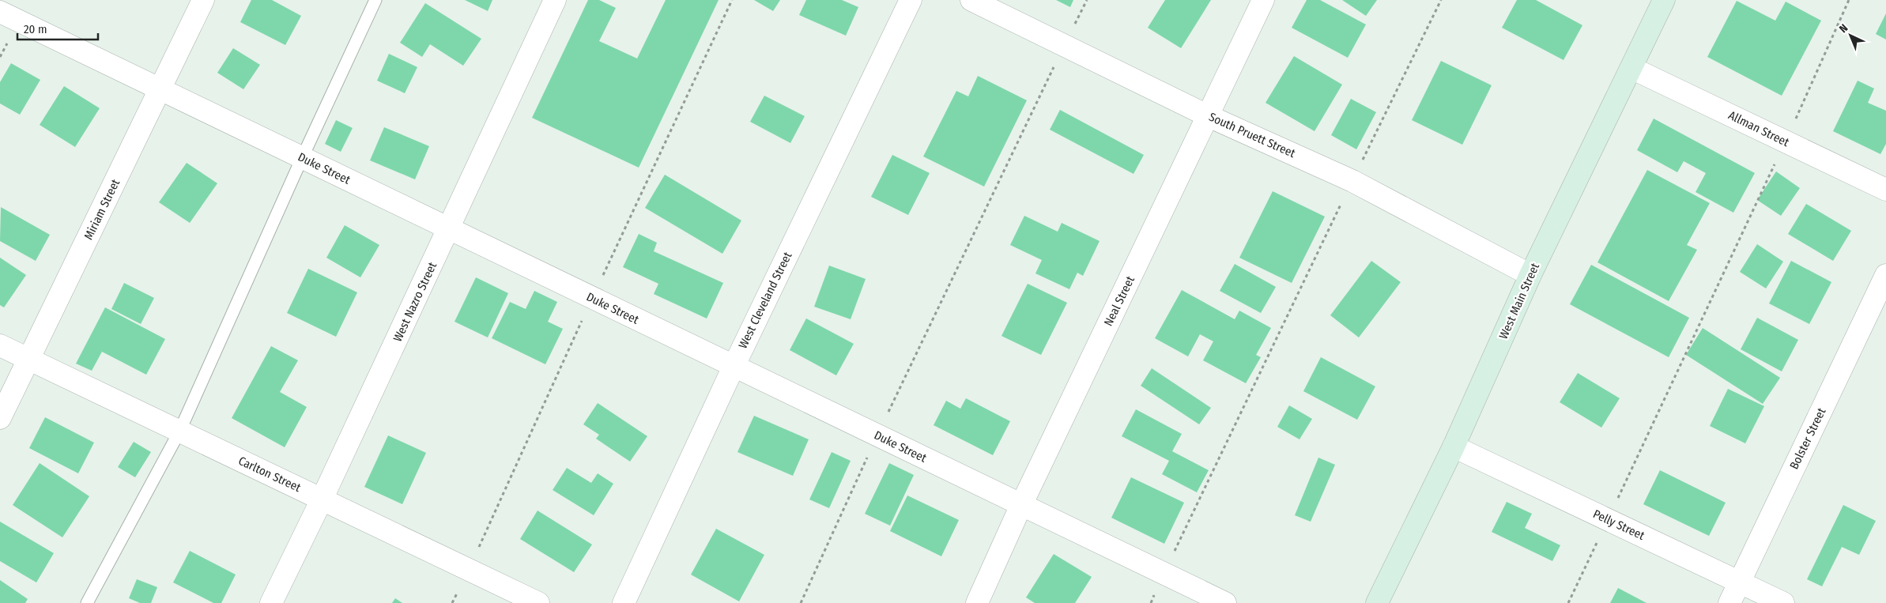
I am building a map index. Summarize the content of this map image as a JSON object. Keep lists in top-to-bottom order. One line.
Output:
{"streets":{"main road":["West Main Street"],"street":["Allman Street","South Pruett Street","Duke Street","Miriam Street","West Cleveland Street","Neal Street","West Nazro Street","Bolster Street","Carlton Street","Pelly Street"]},"crossings":[["Allman Street","West Main Street"],["South Pruett Street","Neal Street"],["South Pruett Street","West Main Street"],["Duke Street","Miriam Street"],["Duke Street","West Cleveland Street"],["Duke Street","Neal Street"],["Duke Street","West Nazro Street"],["Miriam Street","Carlton Street"],["West Main Street","Pelly Street"],["West Nazro Street","Carlton Street"],["Bolster Street","Pelly Street"]],"scale_bar":"20 m","north":"top left"}
